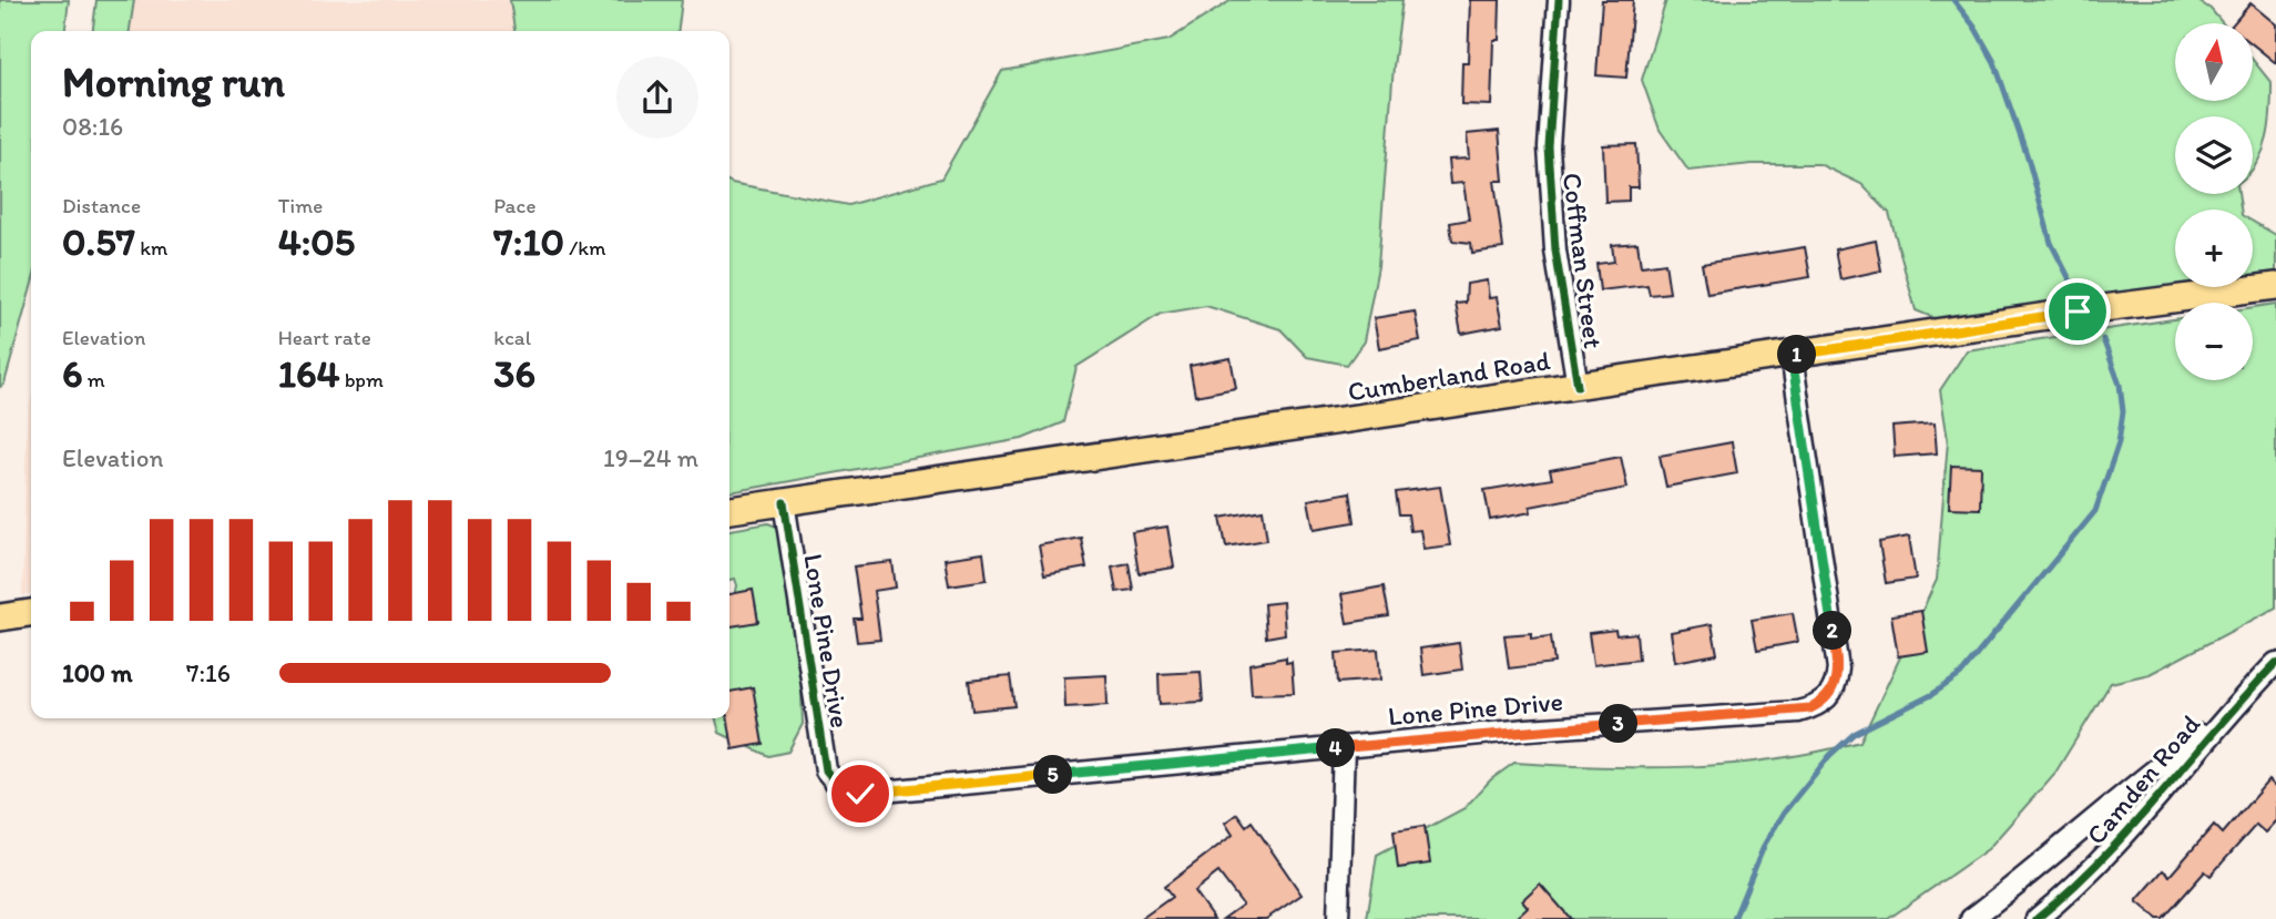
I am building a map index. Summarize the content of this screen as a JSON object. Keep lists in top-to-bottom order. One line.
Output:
{"streets":{"main road":["Cumberland Road"],"street":["Coffman Street","Lone Pine Drive","Camden Road"]},"crossings":[["Coffman Street","Cumberland Road"],["Cumberland Road","Lone Pine Drive"]],"north":"top","page":{"map_buttons":["+","−"],"heading":["Morning run","08:16"],"stats":[["Distance","0.57 km"],["Time","4:05"],["Pace","7:10 /km"],["Elevation","6 m"],["Heart rate","164 bpm"],["kcal","36"]],"pins":["1","2","3","4","5"],"chart":["Elevation","19–24 m"],"list":[{"name":"100 m","note":"7:16"}]}}
